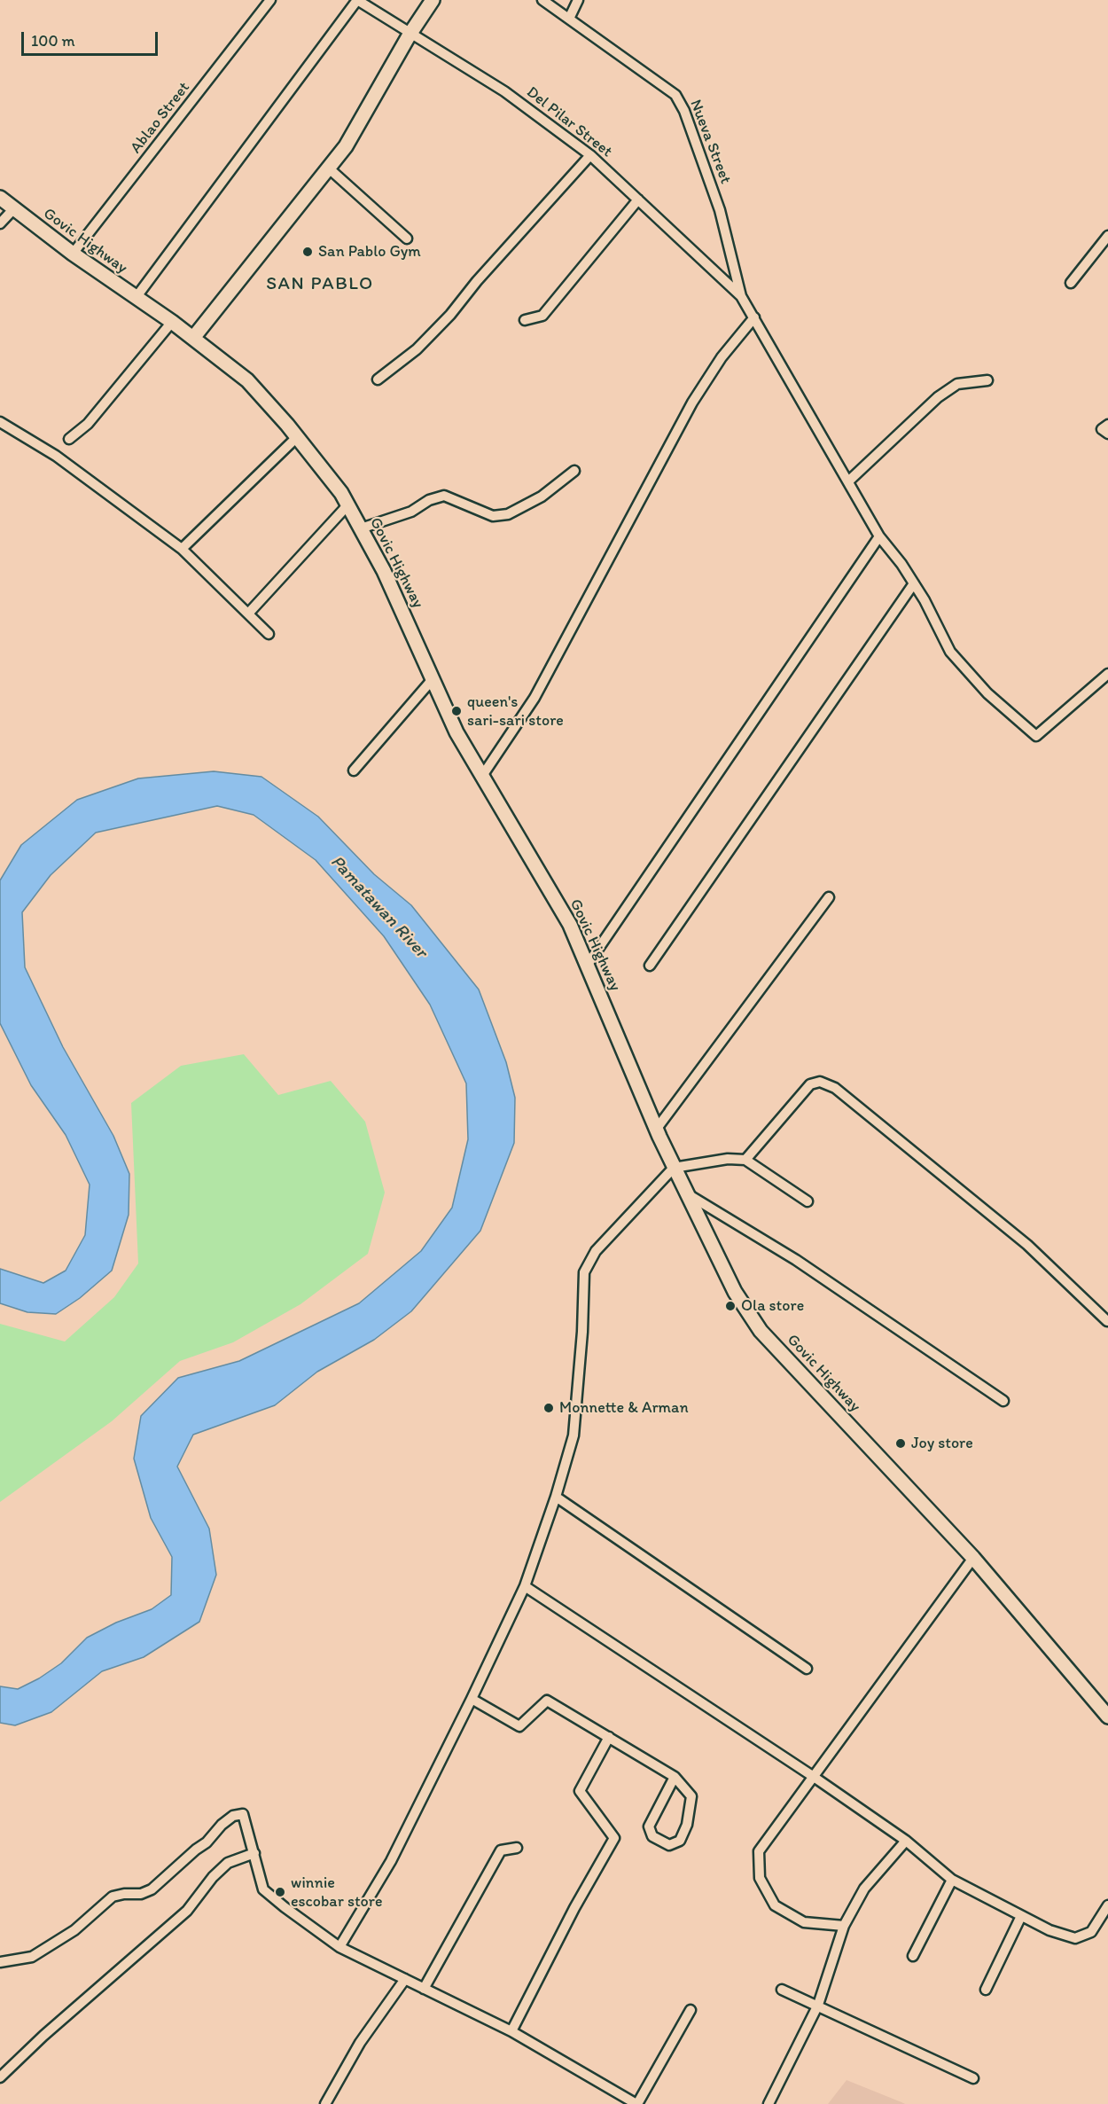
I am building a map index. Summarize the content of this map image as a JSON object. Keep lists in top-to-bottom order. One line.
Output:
{"streets":{"main road":["Govic Highway"],"street":["Ablao Street","Del Pilar Street","Nueva Street"]},"crossings":[["Ablao Street","Govic Highway"],["Del Pilar Street","Nueva Street"]],"districts":["SAN PABLO"],"water":["Pamatawan River"],"places":["San Pablo Gym","queen's sari-sari store","Ola store","Monnette & Arman","Joy store","winnie escobar store"],"scale_bar":"100 m"}
